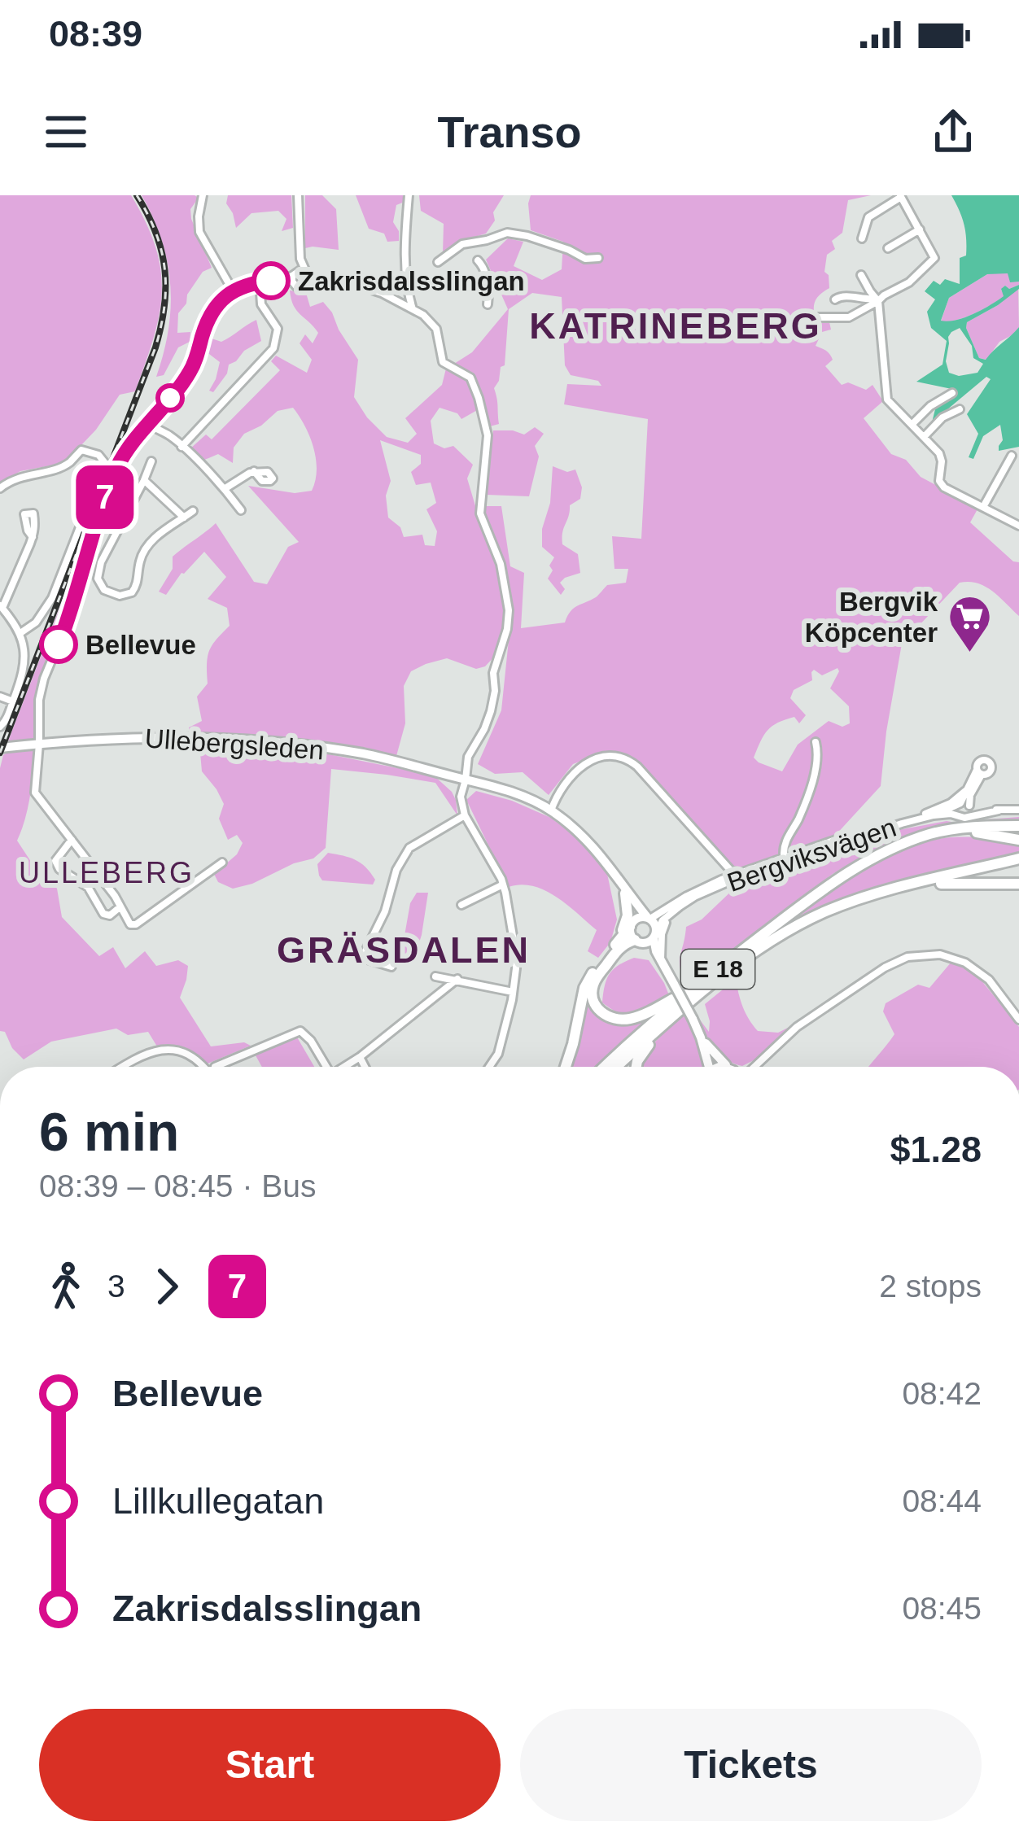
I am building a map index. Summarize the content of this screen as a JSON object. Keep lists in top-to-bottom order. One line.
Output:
{"streets":{"highway":["E 18"],"main road":["Ullebergsleden"],"street":["Bergviksvägen"]},"crossings":[["Ullebergsleden","Bergviksvägen"]],"districts":["KATRINEBERG","ULLEBERG","GRÄSDALEN"],"places":{"other":["Zakrisdalsslingan","Bellevue"],"supermarket":["Bergvik Köpcenter"]},"lines":["bus line 7"],"page":{"status":"08:39","header":"Transo","on_map":"7","heading":["6 min","08:39 – 08:45 · Bus","$1.28"],"legs":["3","7","2 stops"],"list":[{"name":"Bellevue","value":"08:42"},{"name":"Lillkullegatan","value":"08:44"},{"name":"Zakrisdalsslingan","value":"08:45"}],"buttons":["Start","Tickets"]}}
